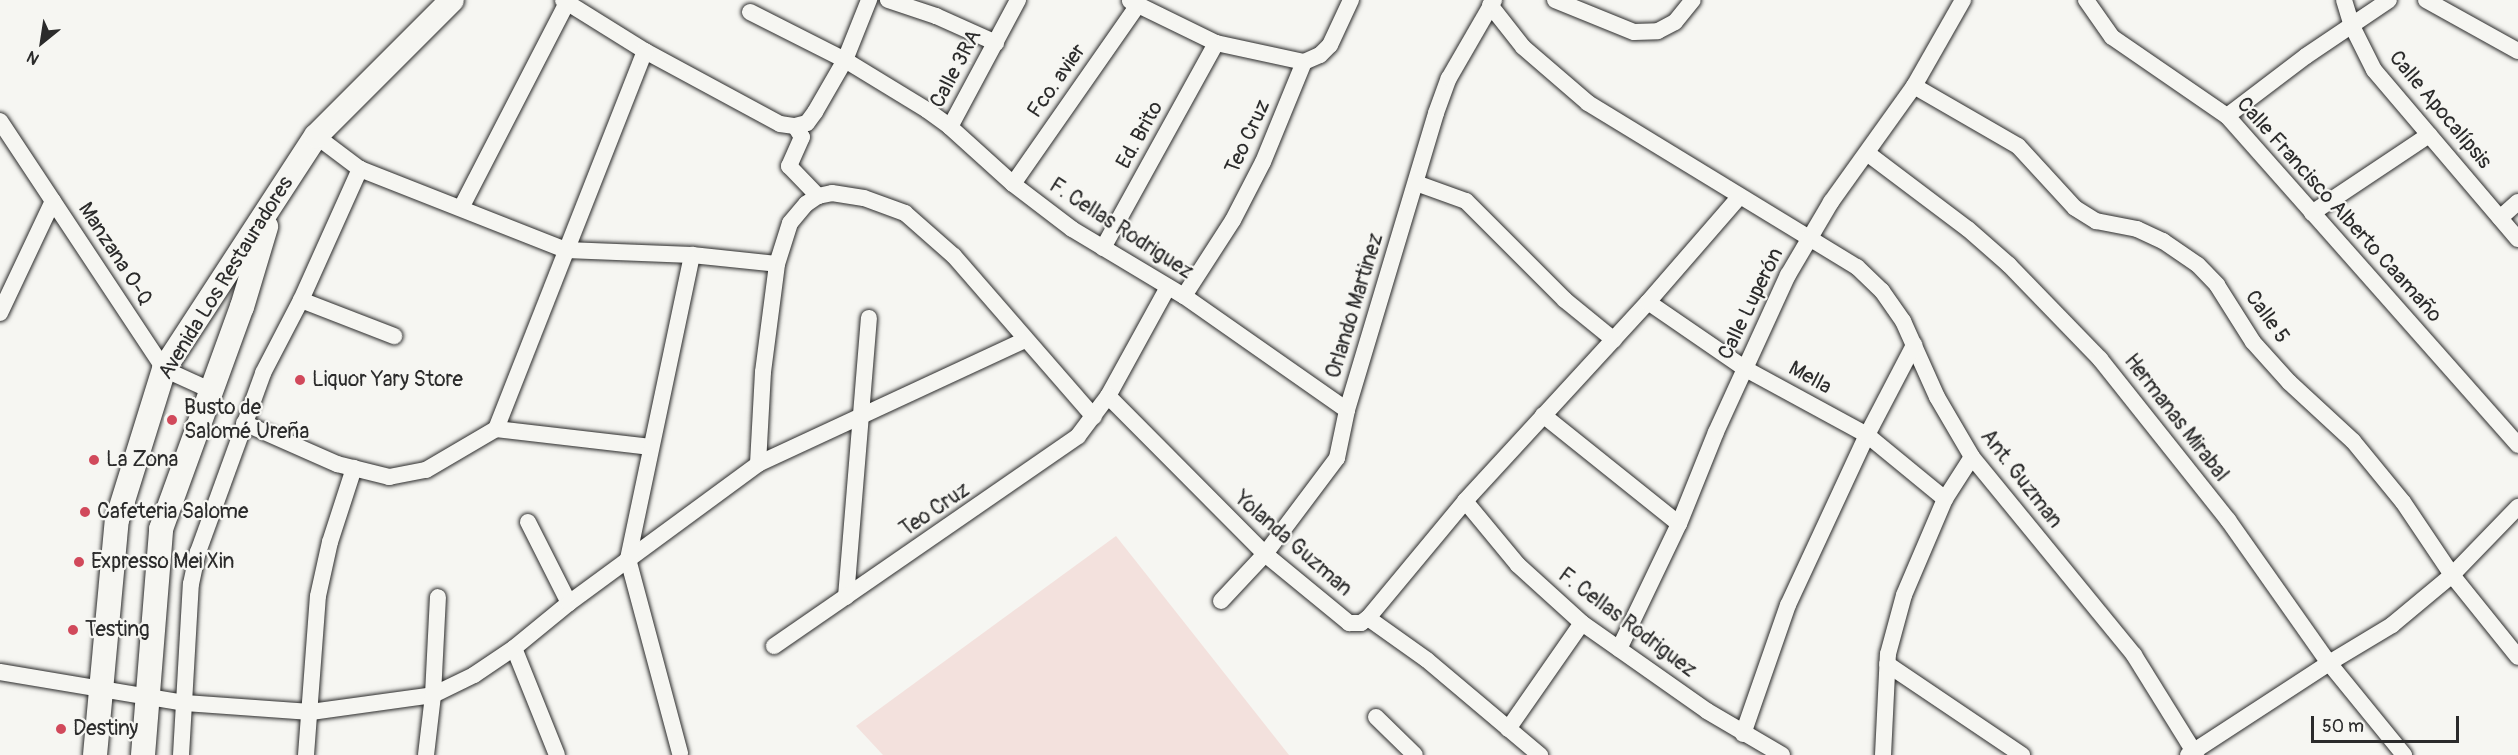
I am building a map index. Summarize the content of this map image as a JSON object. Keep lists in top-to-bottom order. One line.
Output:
{"streets":{"street":["Calle 3RA","Fco. avier","Calle Apocalípsis","Ed. Brito","Teo Cruz","Calle Francisco Alberto Caamaño","F. Cellas Rodriguez","Manzana O-Q","Avenida Los Restauradores","Calle Luperón","Orlando Martinez","Calle 5","Mella","Hermanas Mirabal","Ant. Guzman","Yolanda Guzman"]},"crossings":[["Calle 3RA","F. Cellas Rodriguez"],["Fco. avier","F. Cellas Rodriguez"],["Ed. Brito","F. Cellas Rodriguez"],["Teo Cruz","F. Cellas Rodriguez"],["Teo Cruz","Yolanda Guzman"],["F. Cellas Rodriguez","Calle Luperón"],["F. Cellas Rodriguez","Orlando Martinez"],["Manzana O-Q","Avenida Los Restauradores"],["Calle Luperón","Calle 5"],["Calle Luperón","Mella"],["Calle Luperón","Hermanas Mirabal"],["Calle Luperón","Ant. Guzman"],["Orlando Martinez","Ant. Guzman"],["Orlando Martinez","Yolanda Guzman"]],"places":["Liquor Yary Store","Busto de Salomé Ureña","La Zona","Cafeteria Salome","Expresso Mei Xin","Testing","Destiny"],"scale_bar":"50 m","north":"bottom left"}
